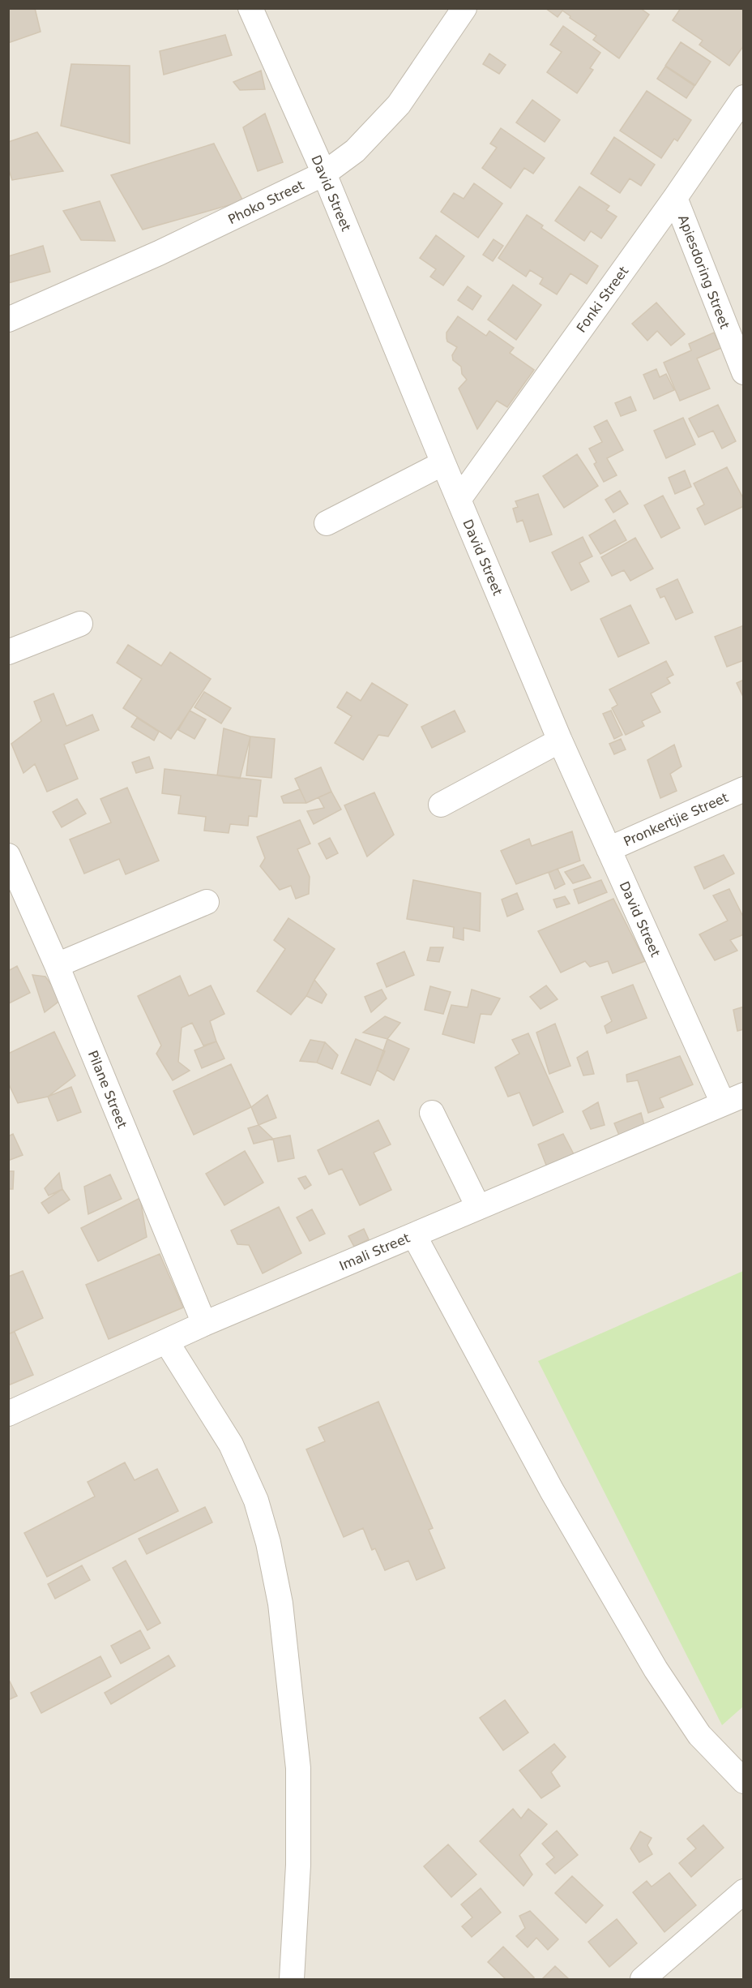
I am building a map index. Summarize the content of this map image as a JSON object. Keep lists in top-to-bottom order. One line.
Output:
{"streets":{"street":["David Street","Phoko Street","Apiesdoring Street","Fonki Street","Pronkertjie Street","Pilane Street","Imali Street"]},"crossings":[["David Street","Phoko Street"],["David Street","Fonki Street"],["David Street","Pronkertjie Street"],["David Street","Imali Street"],["Apiesdoring Street","Fonki Street"],["Pilane Street","Imali Street"]]}
